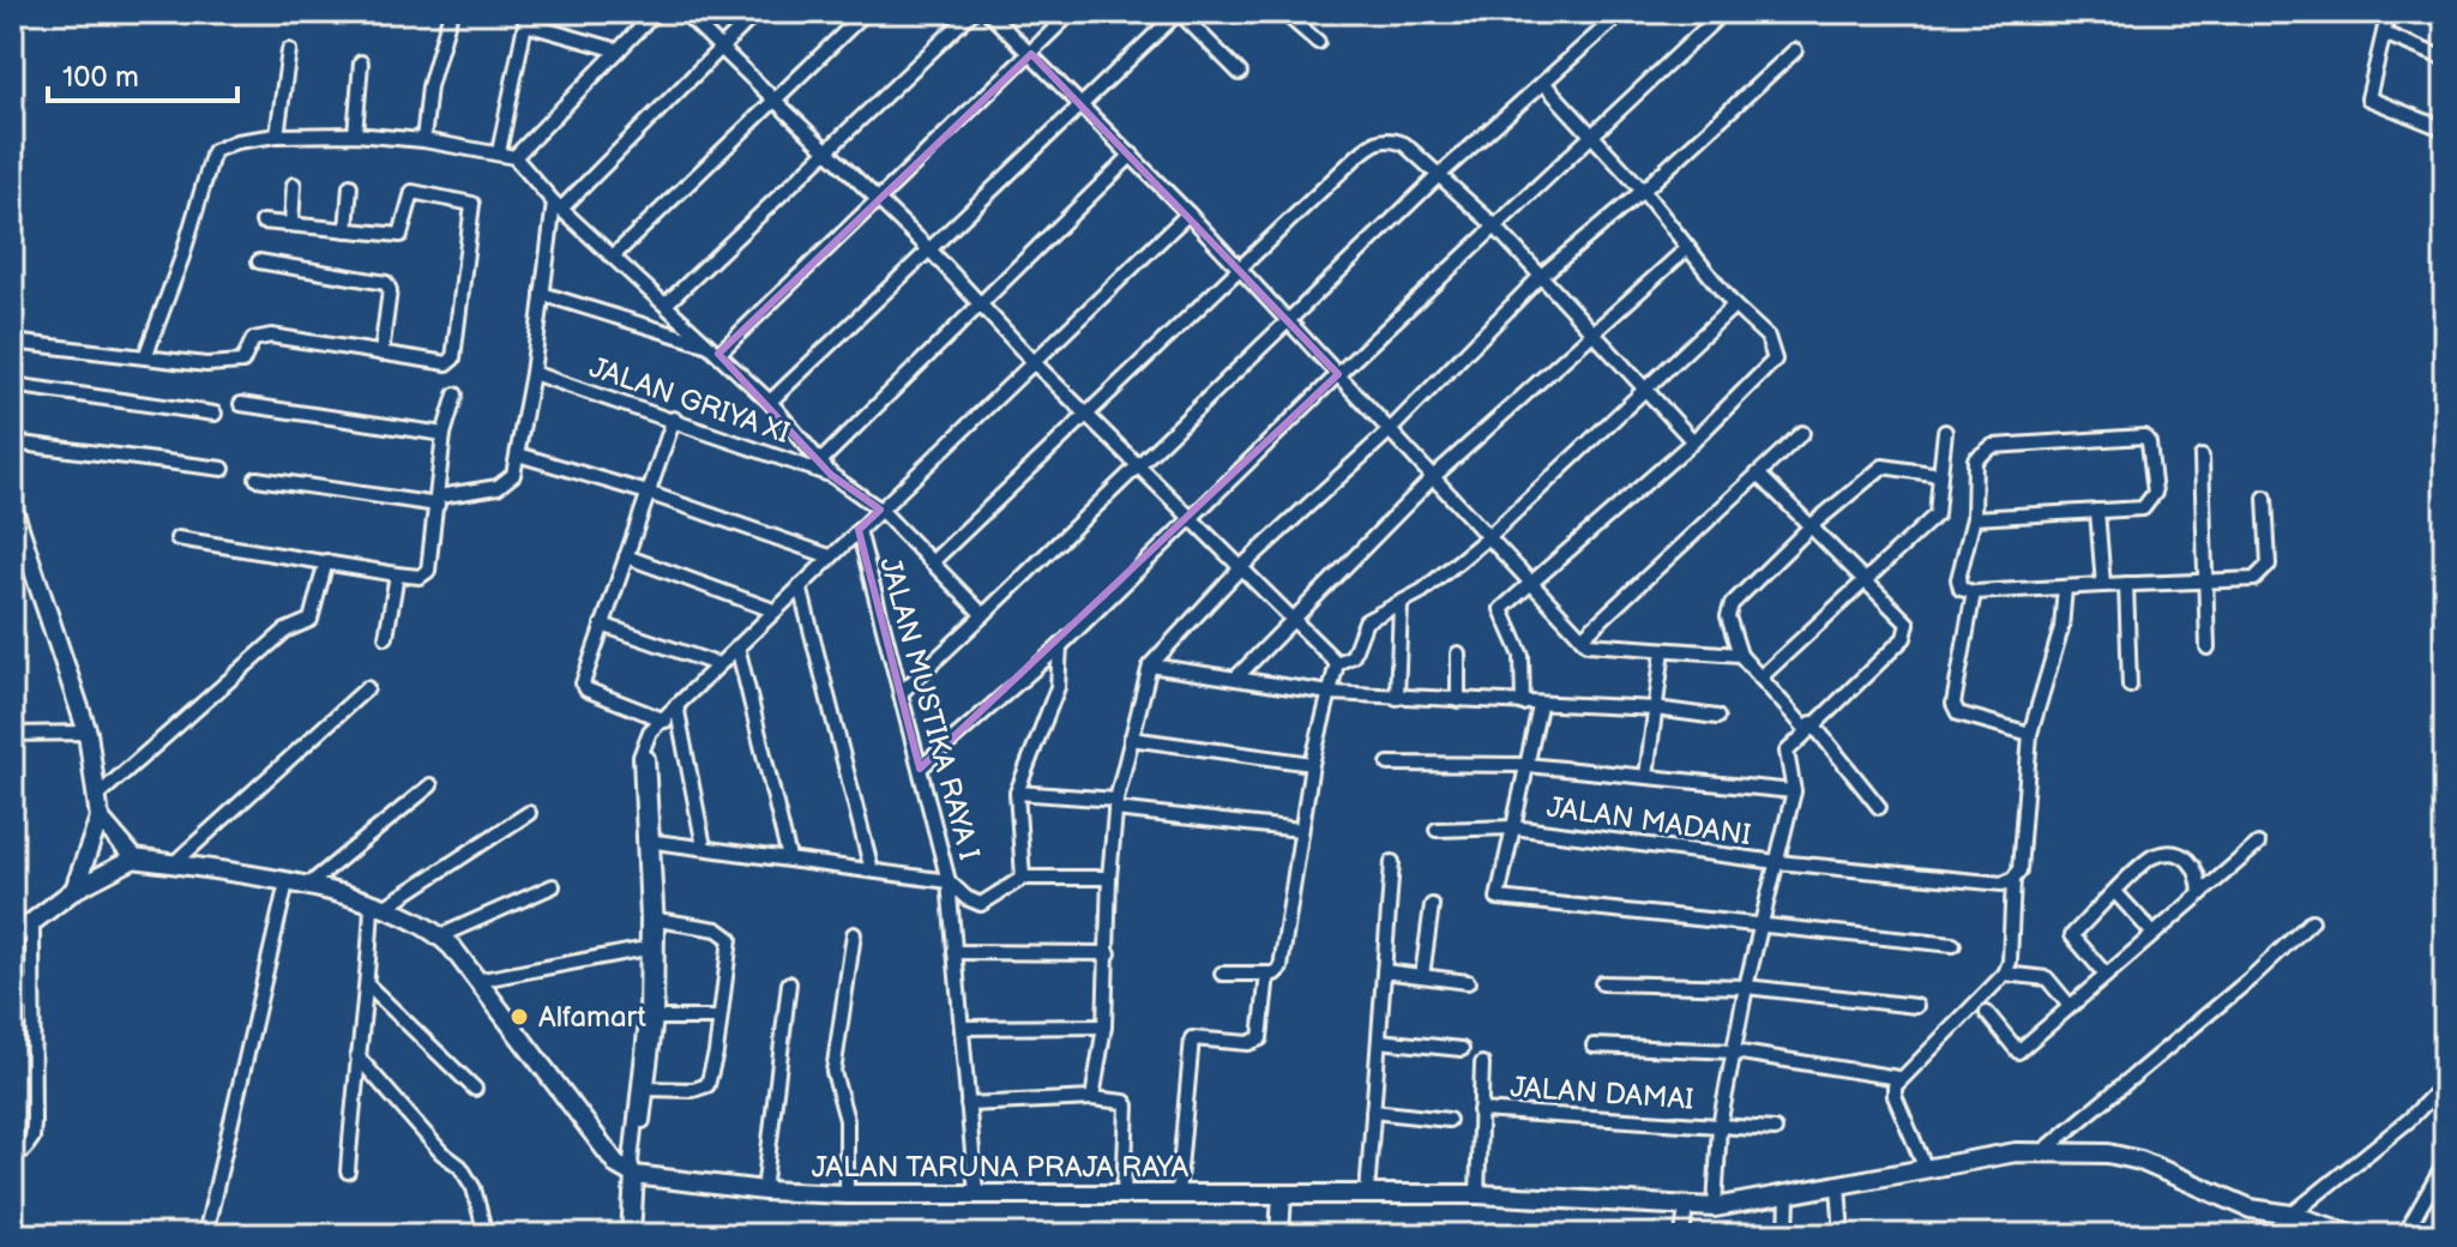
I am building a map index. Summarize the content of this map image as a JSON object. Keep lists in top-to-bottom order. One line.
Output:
{"streets":{"street":["JALAN GRIYA XI","JALAN MUSTIKA RAYA I","JALAN MADANI","JALAN DAMAI","JALAN TARUNA PRAJA RAYA"]},"places":["Alfamart"],"scale_bar":"100 m"}
